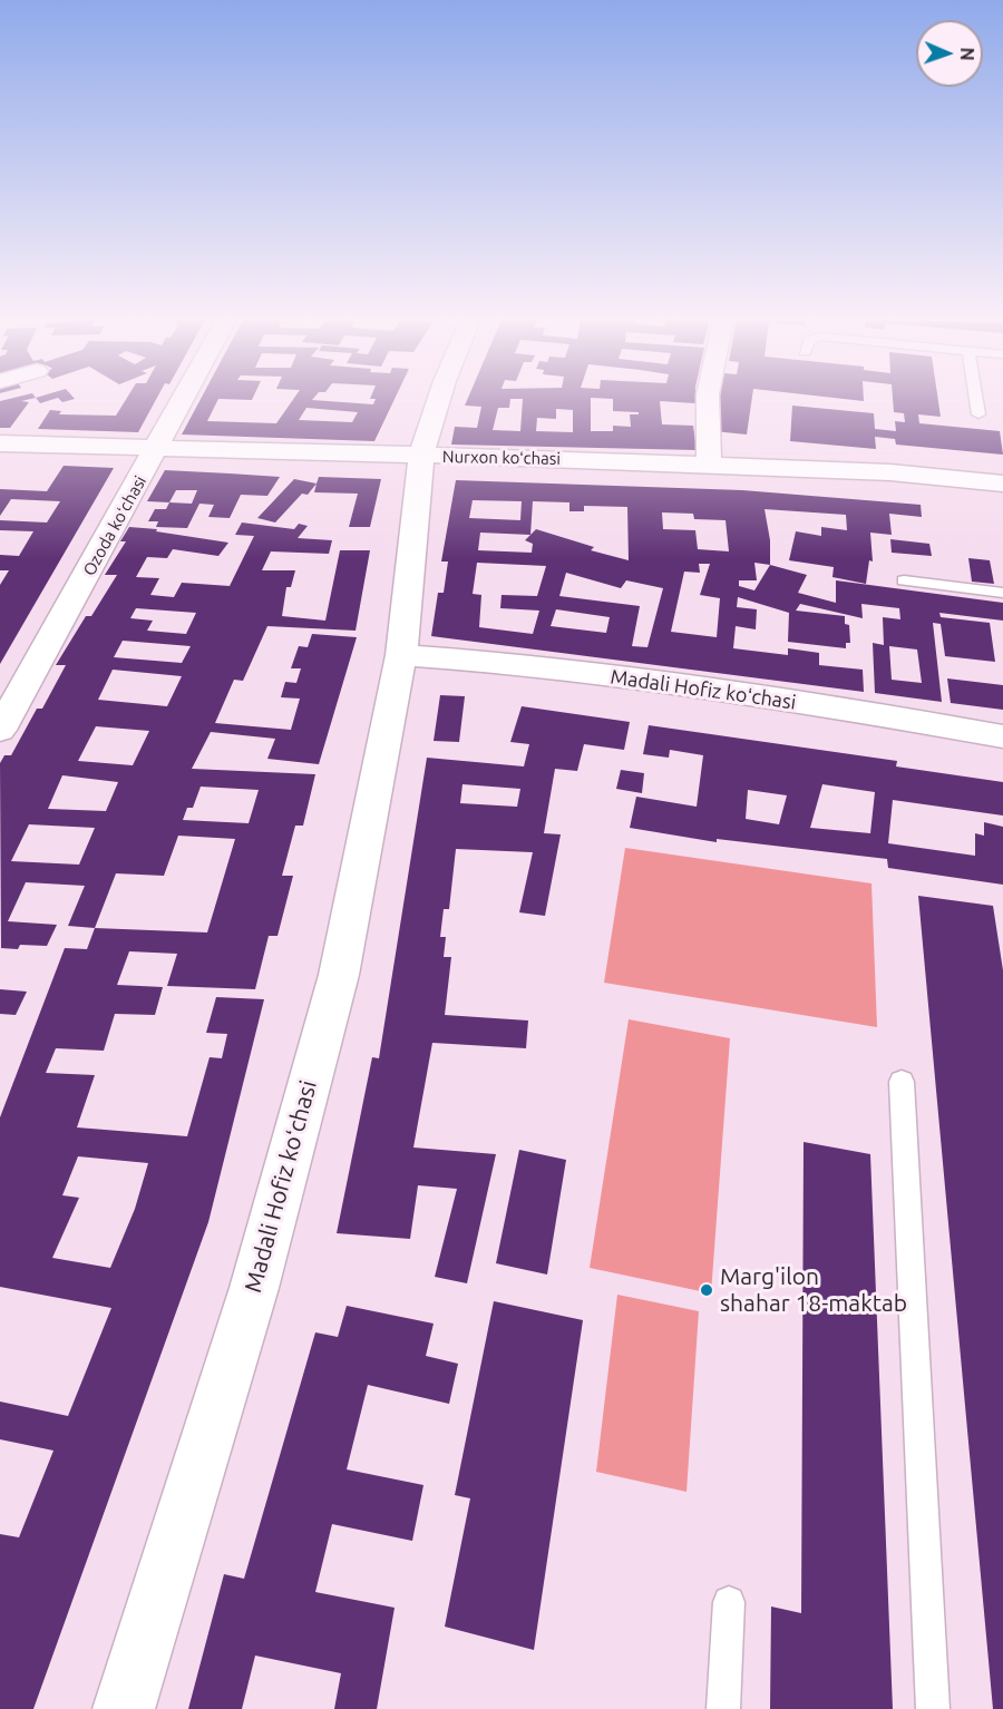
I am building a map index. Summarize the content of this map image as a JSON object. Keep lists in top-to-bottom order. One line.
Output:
{"streets":{"street":["Nurxon koʻchasi","Ozoda koʻchasi","Madali Hofiz koʻchasi"]},"crossings":[["Nurxon koʻchasi","Ozoda koʻchasi"],["Nurxon koʻchasi","Madali Hofiz koʻchasi"]],"places":["Marg'ilon shahar 18-maktab"],"north":"right"}
